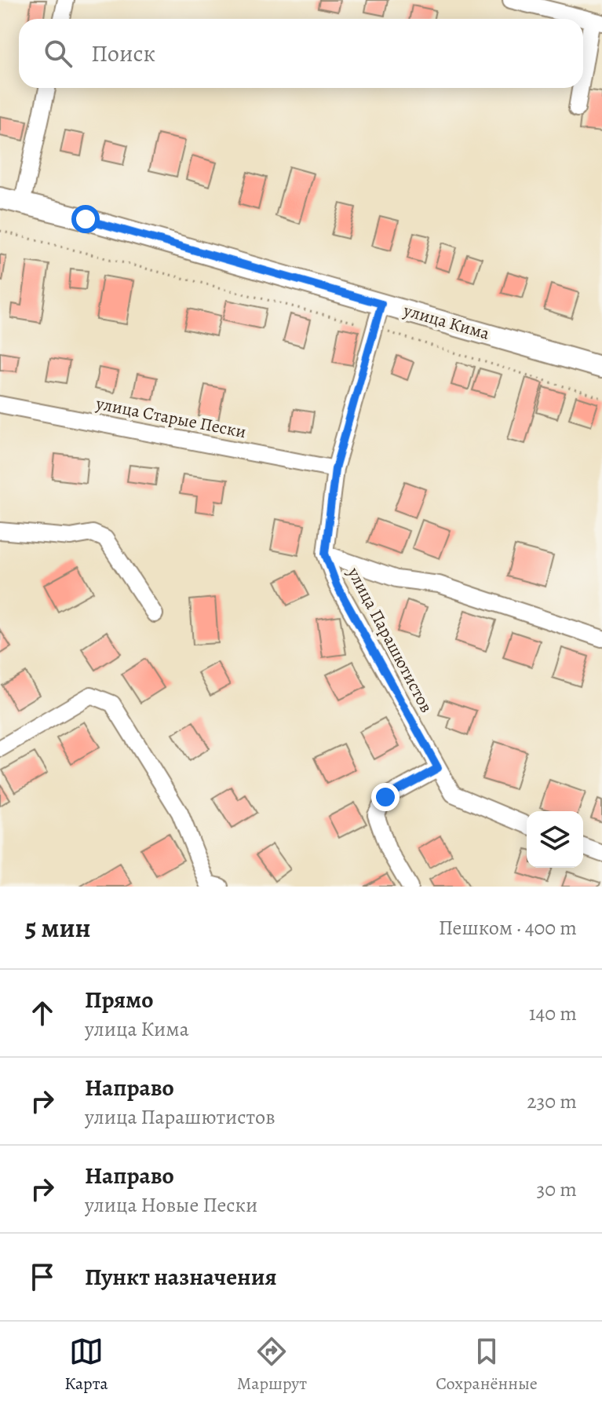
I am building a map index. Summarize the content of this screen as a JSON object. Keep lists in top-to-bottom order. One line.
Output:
{"streets":{"main road":["улица Кима"],"street":["улица Старые Пески","улица Парашютистов"]},"crossings":[["улица Кима","улица Парашютистов"],["улица Старые Пески","улица Парашютистов"]],"page":{"search":"Поиск","heading":["5 мин","Пешком · 400 m"],"list":[["Прямо","улица Кима","140 m"],["Направо","улица Парашютистов","230 m"],["Направо","улица Новые Пески","30 m"],"Пункт назначения"],"nav":["Карта","Маршрут","Сохранённые"]}}
